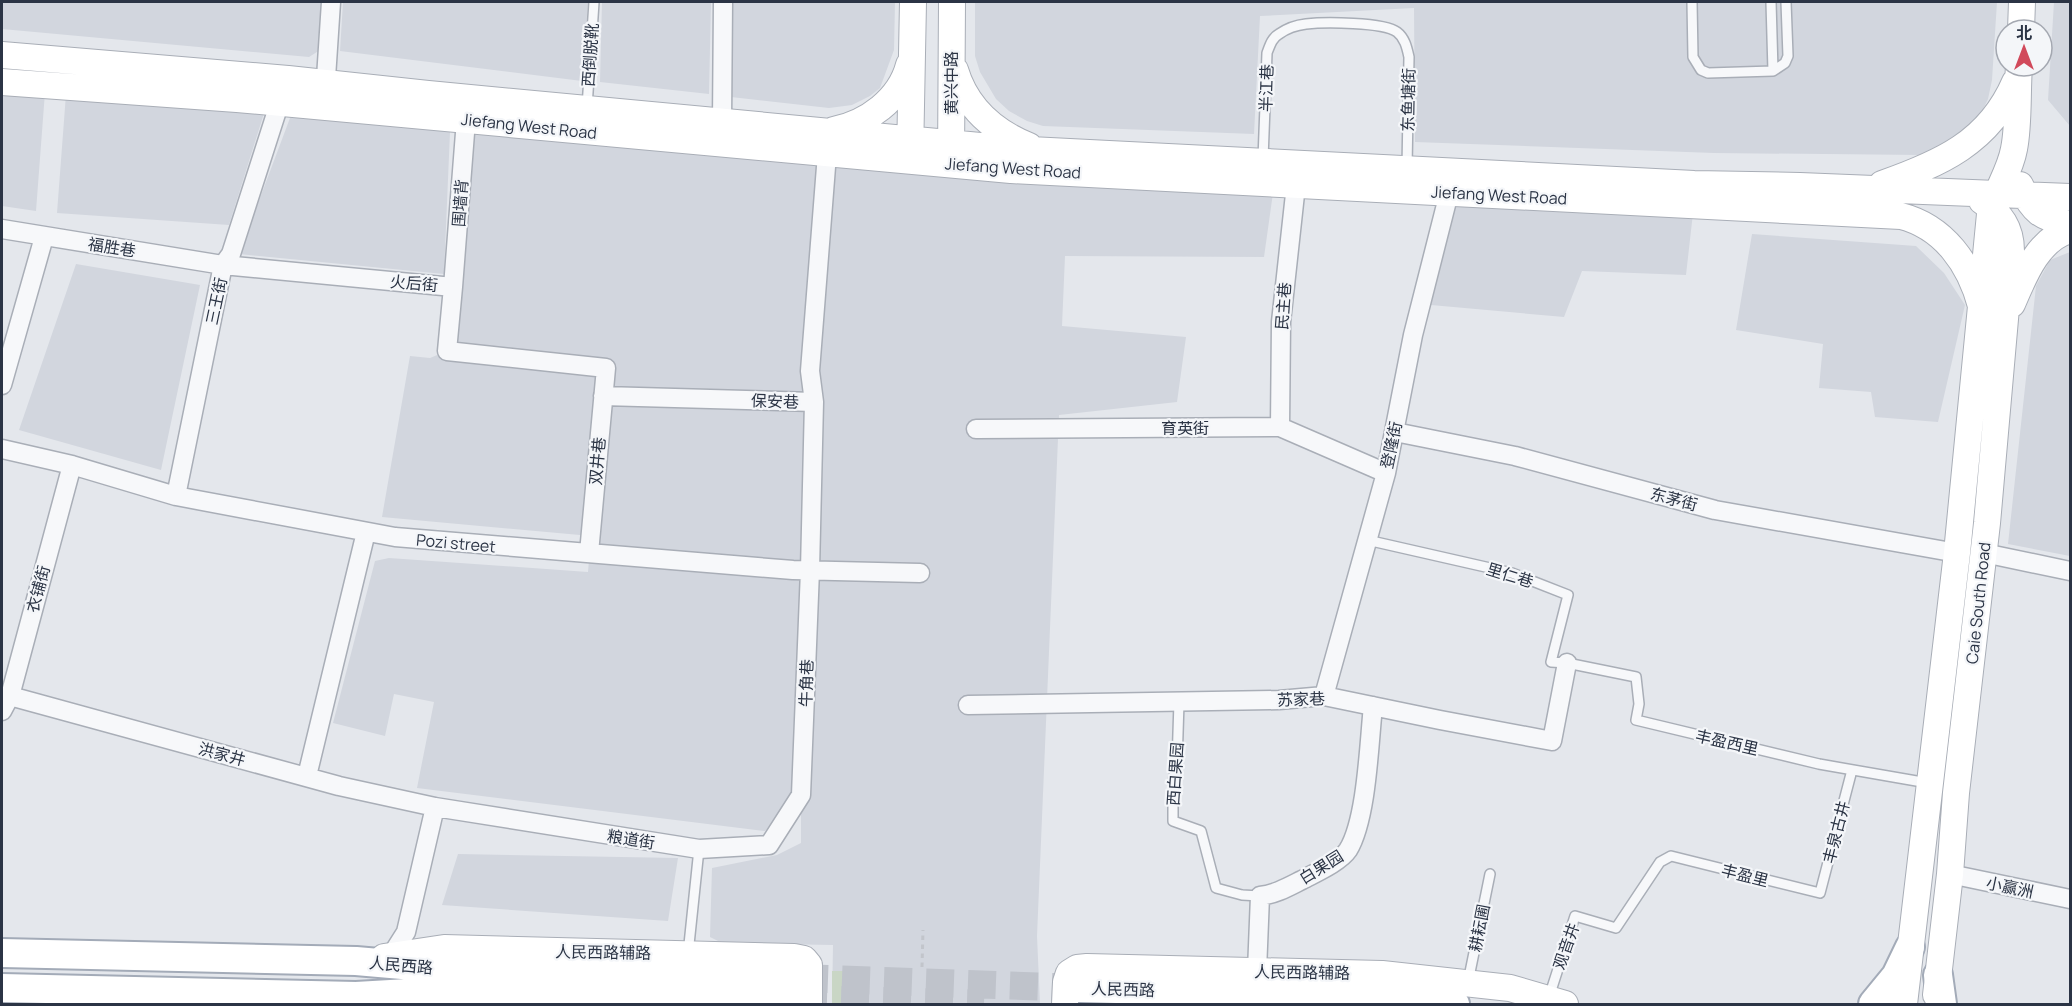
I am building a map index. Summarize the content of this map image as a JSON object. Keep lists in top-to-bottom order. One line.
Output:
{"streets":{"main road":["黄兴中路","Jiefang West Road","Caie South Road","人民西路辅路","人民西路"],"street":["围墙背","福胜巷","火后街","三王街","民主巷","保安巷","育英街","登隆街","双井巷","东茅街","Pozi street","衣铺街","牛角巷","苏家巷","洪家井","粮道街","白果园","小赢洲"],"lane":["西倒脱靴","半江巷","东鱼塘街","里仁巷","丰盈西里","西白果园","丰泉古井","丰盈里","耕耘圃","观音井"]},"crossings":[["西倒脱靴","Jiefang West Road"],["黄兴中路","Jiefang West Road"],["半江巷","东鱼塘街"],["半江巷","Jiefang West Road"],["东鱼塘街","Jiefang West Road"],["Jiefang West Road","围墙背"],["Jiefang West Road","三王街"],["Jiefang West Road","民主巷"],["Jiefang West Road","登隆街"],["Jiefang West Road","Caie South Road"],["围墙背","火后街"],["福胜巷","火后街"],["福胜巷","三王街"],["火后街","三王街"],["火后街","双井巷"],["三王街","Pozi street"],["民主巷","育英街"],["保安巷","双井巷"],["保安巷","Pozi street"],["保安巷","牛角巷"],["育英街","登隆街"],["登隆街","东茅街"],["登隆街","里仁巷"],["登隆街","苏家巷"],["双井巷","Pozi street"],["东茅街","Caie South Road"],["Pozi street","衣铺街"],["Pozi street","牛角巷"],["里仁巷","苏家巷"],["里仁巷","丰盈西里"],["衣铺街","洪家井"],["Caie South Road","丰盈西里"],["Caie South Road","小赢洲"],["牛角巷","粮道街"],["苏家巷","丰盈西里"],["苏家巷","西白果园"],["苏家巷","白果园"],["丰盈西里","丰泉古井"],["洪家井","粮道街"],["西白果园","白果园"],["丰泉古井","丰盈里"],["丰盈里","观音井"],["耕耘圃","人民西路辅路"],["耕耘圃","人民西路"],["观音井","人民西路辅路"],["人民西路辅路","人民西路"]],"north":"top"}
